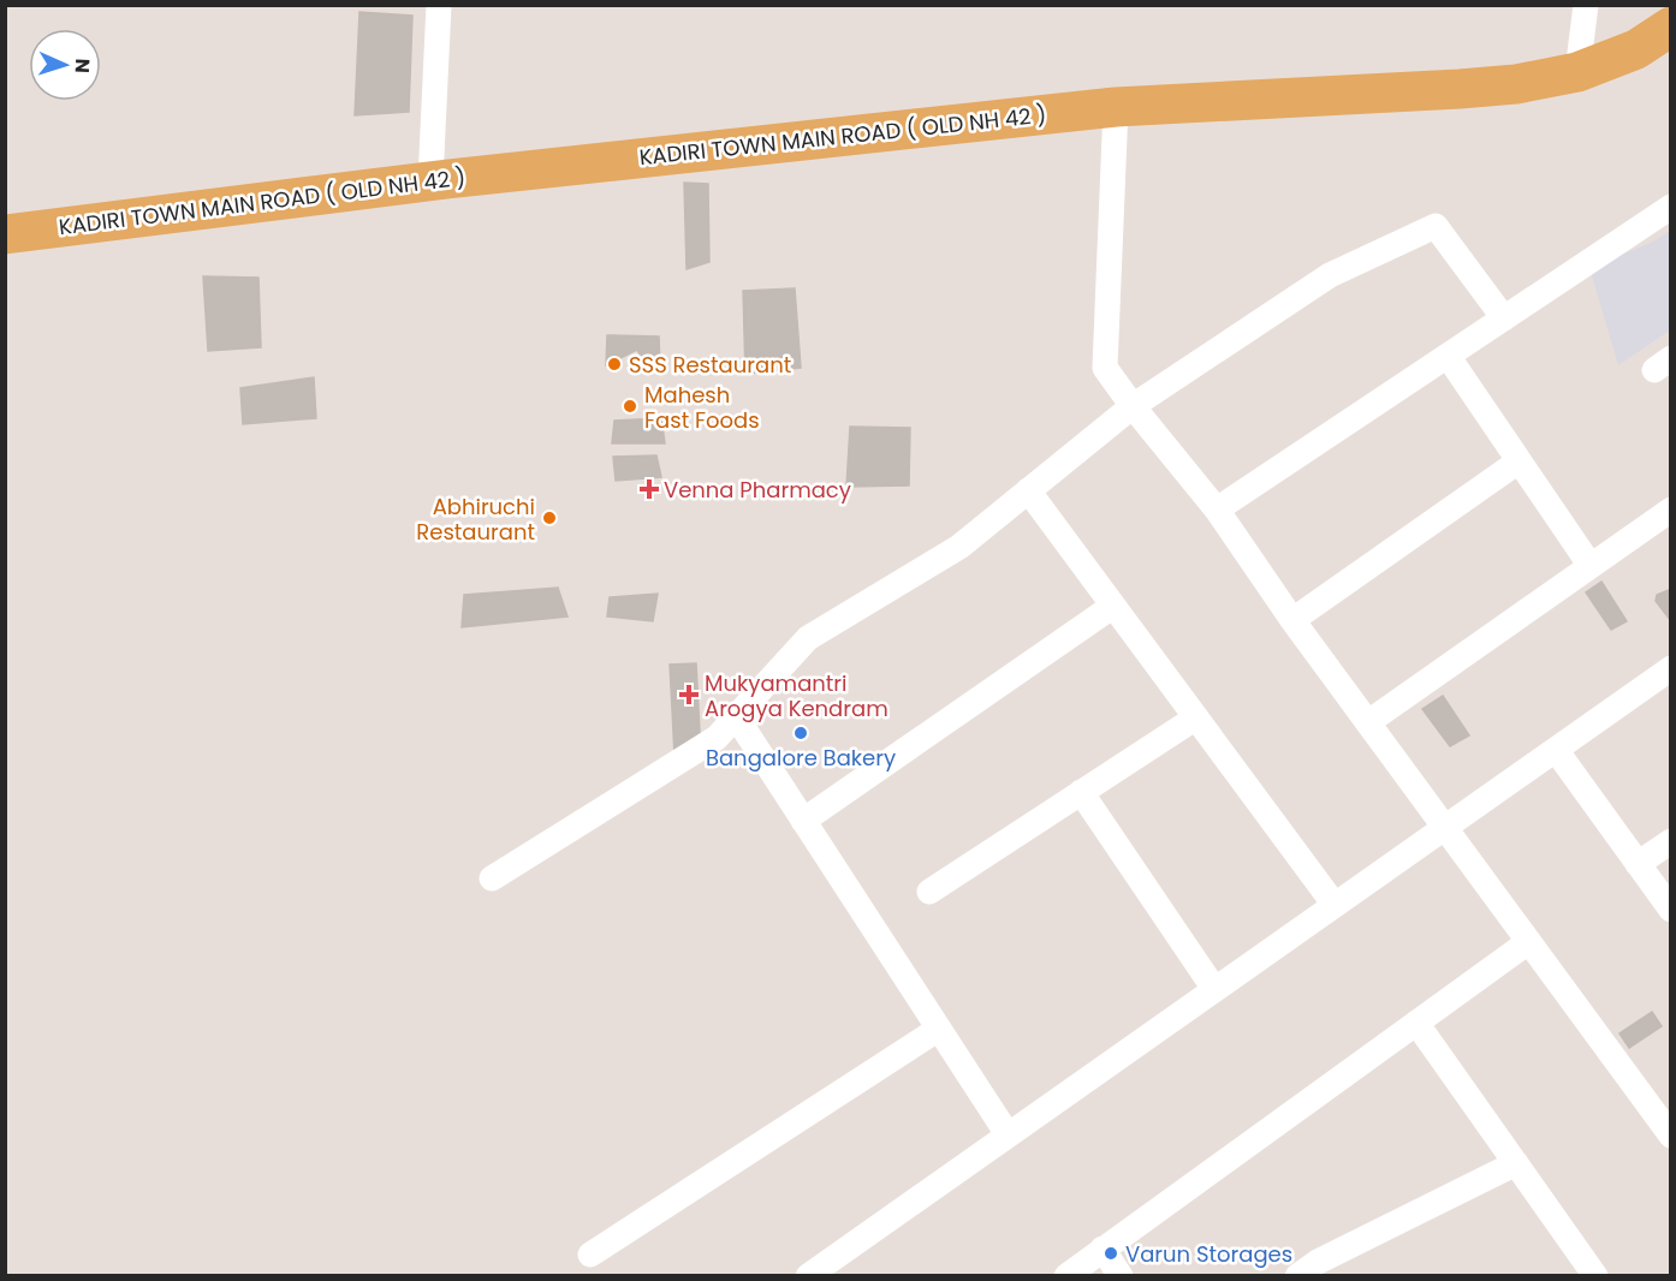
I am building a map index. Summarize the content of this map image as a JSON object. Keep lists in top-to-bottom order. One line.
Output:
{"streets":{"main road":["KADIRI TOWN MAIN ROAD ( OLD NH 42 )"]},"places":{"other":["SSS Restaurant","Mahesh Fast Foods","Abhiruchi Restaurant","Bangalore Bakery","Varun Storages"],"health":["Venna Pharmacy","Mukyamantri Arogya Kendram"]},"north":"right"}
